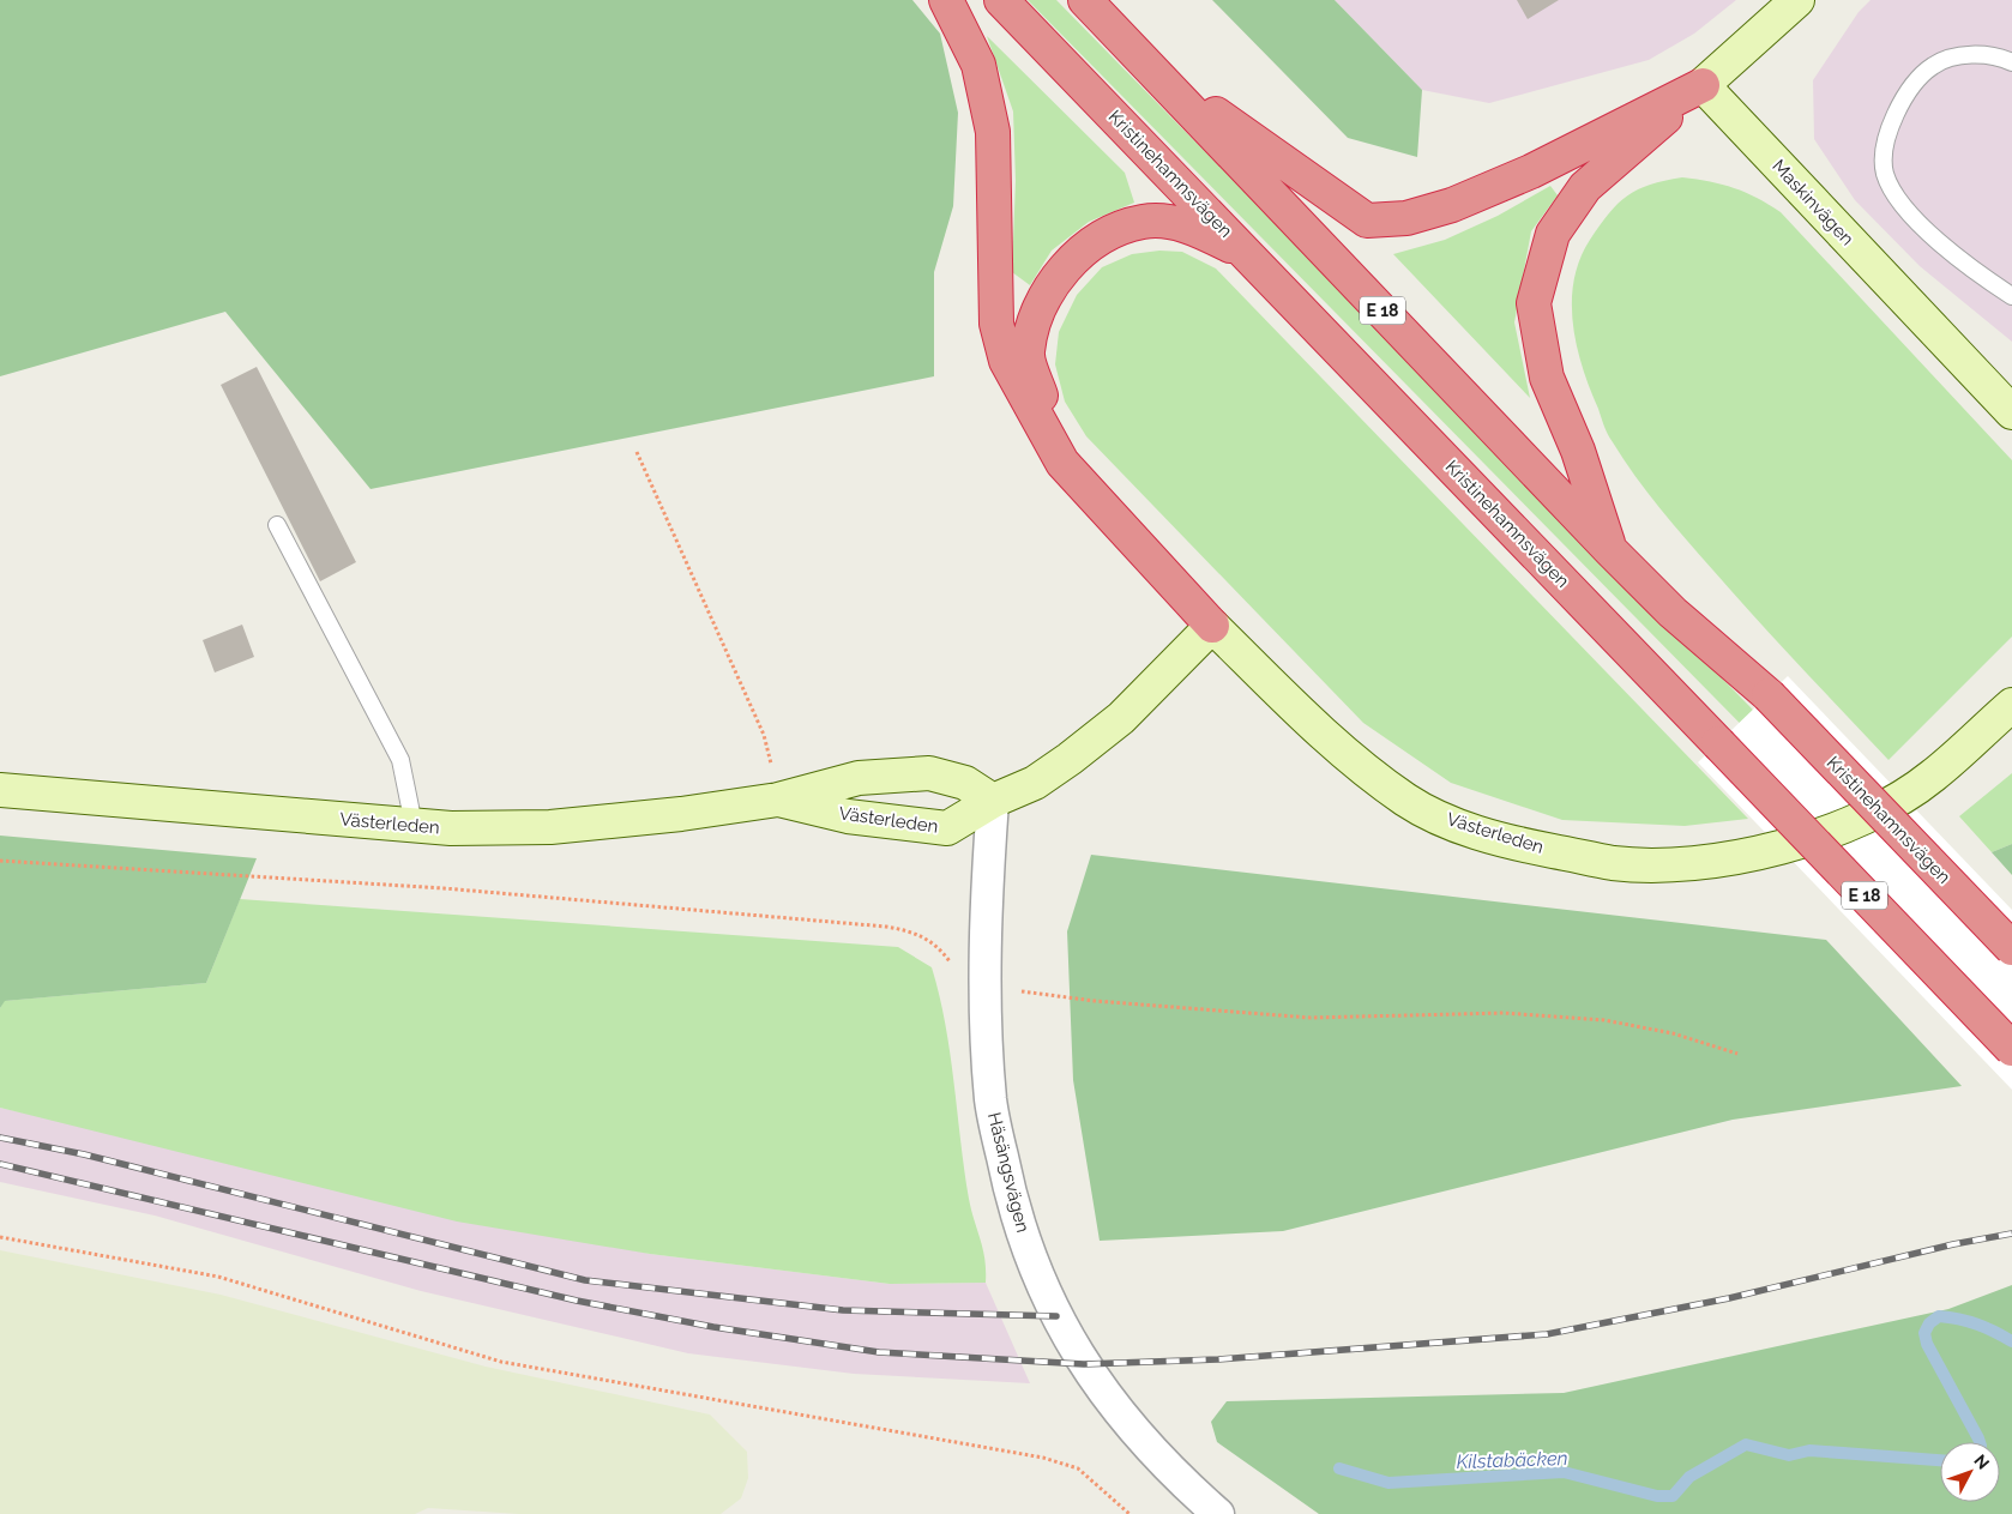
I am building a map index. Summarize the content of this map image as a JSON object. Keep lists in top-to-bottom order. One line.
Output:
{"streets":{"highway":["Kristinehamnsvägen","E 18"],"street":["Maskinvägen","Västerleden","Häsängsvägen"]},"crossings":[["Kristinehamnsvägen","E 18"],["Maskinvägen","E 18"],["E 18","Västerleden"],["Västerleden","Häsängsvägen"]],"water":["Kilstabäcken"],"north":"top right"}
